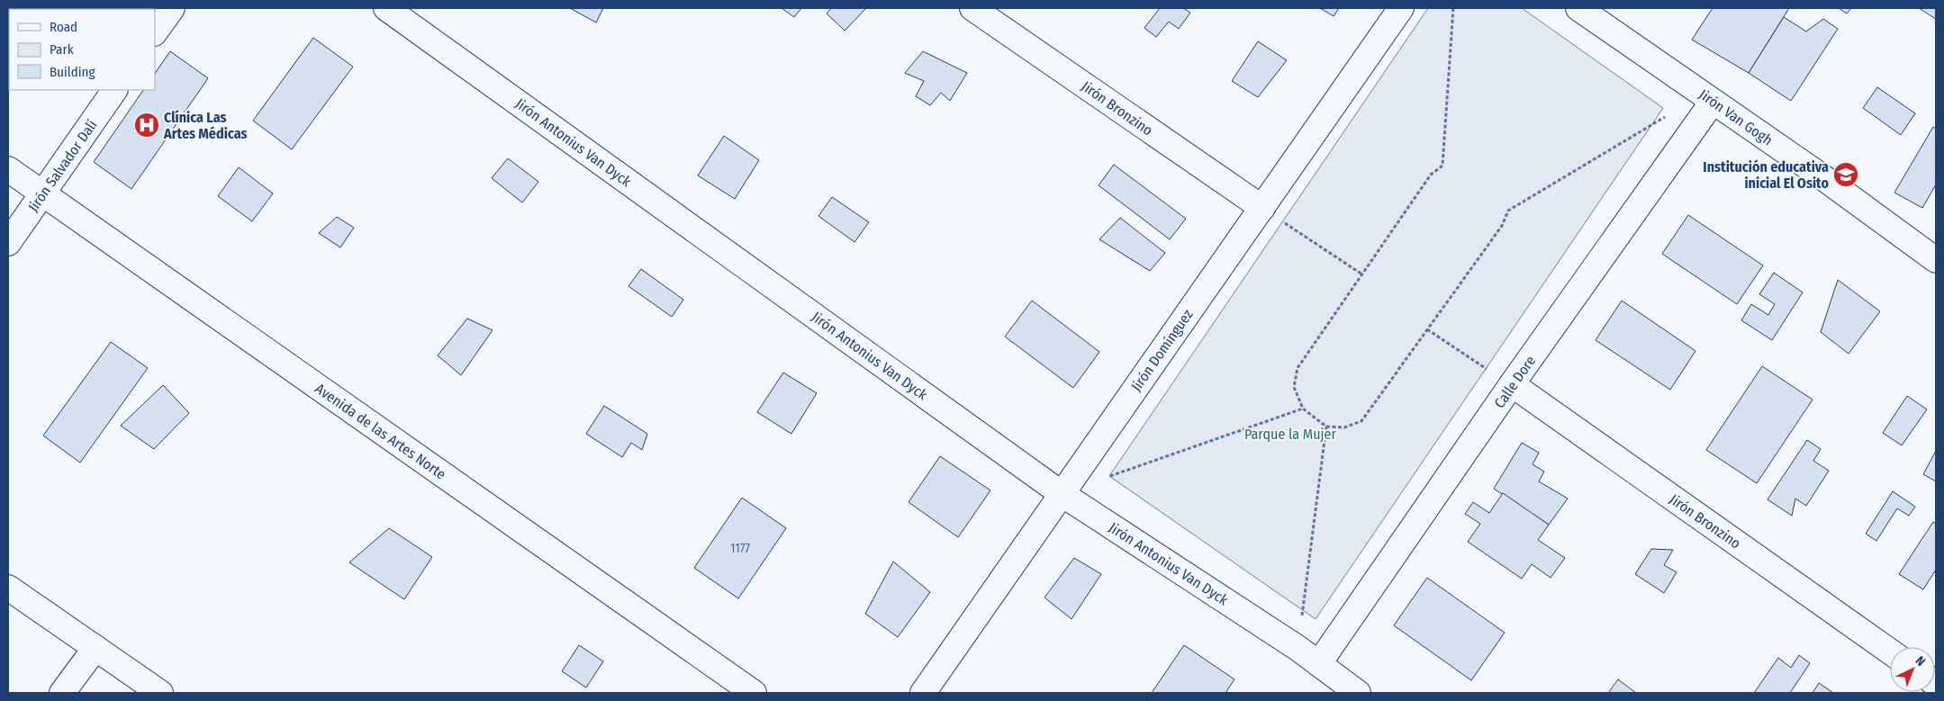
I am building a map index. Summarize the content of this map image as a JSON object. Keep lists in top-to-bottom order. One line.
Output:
{"streets":{"street":["Jirón Bronzino","Jirón Van Gogh","Jirón Antonius Van Dyck","Jirón Salvador Dalí","Jirón Domínguez","Calle Dore","Avenida de las Artes Norte"]},"crossings":[["Jirón Bronzino","Jirón Domínguez"],["Jirón Bronzino","Calle Dore"],["Jirón Van Gogh","Calle Dore"],["Jirón Antonius Van Dyck","Jirón Domínguez"],["Jirón Antonius Van Dyck","Calle Dore"],["Jirón Salvador Dalí","Avenida de las Artes Norte"]],"parks":["Parque la Mujer"],"places":{"hospital":["Clínica Las Artes Médicas"],"school or university":["Institución educativa inicial El Osito"]},"house_numbers":["1177"],"legend":["Road","Park","Building"],"north":"top right"}
